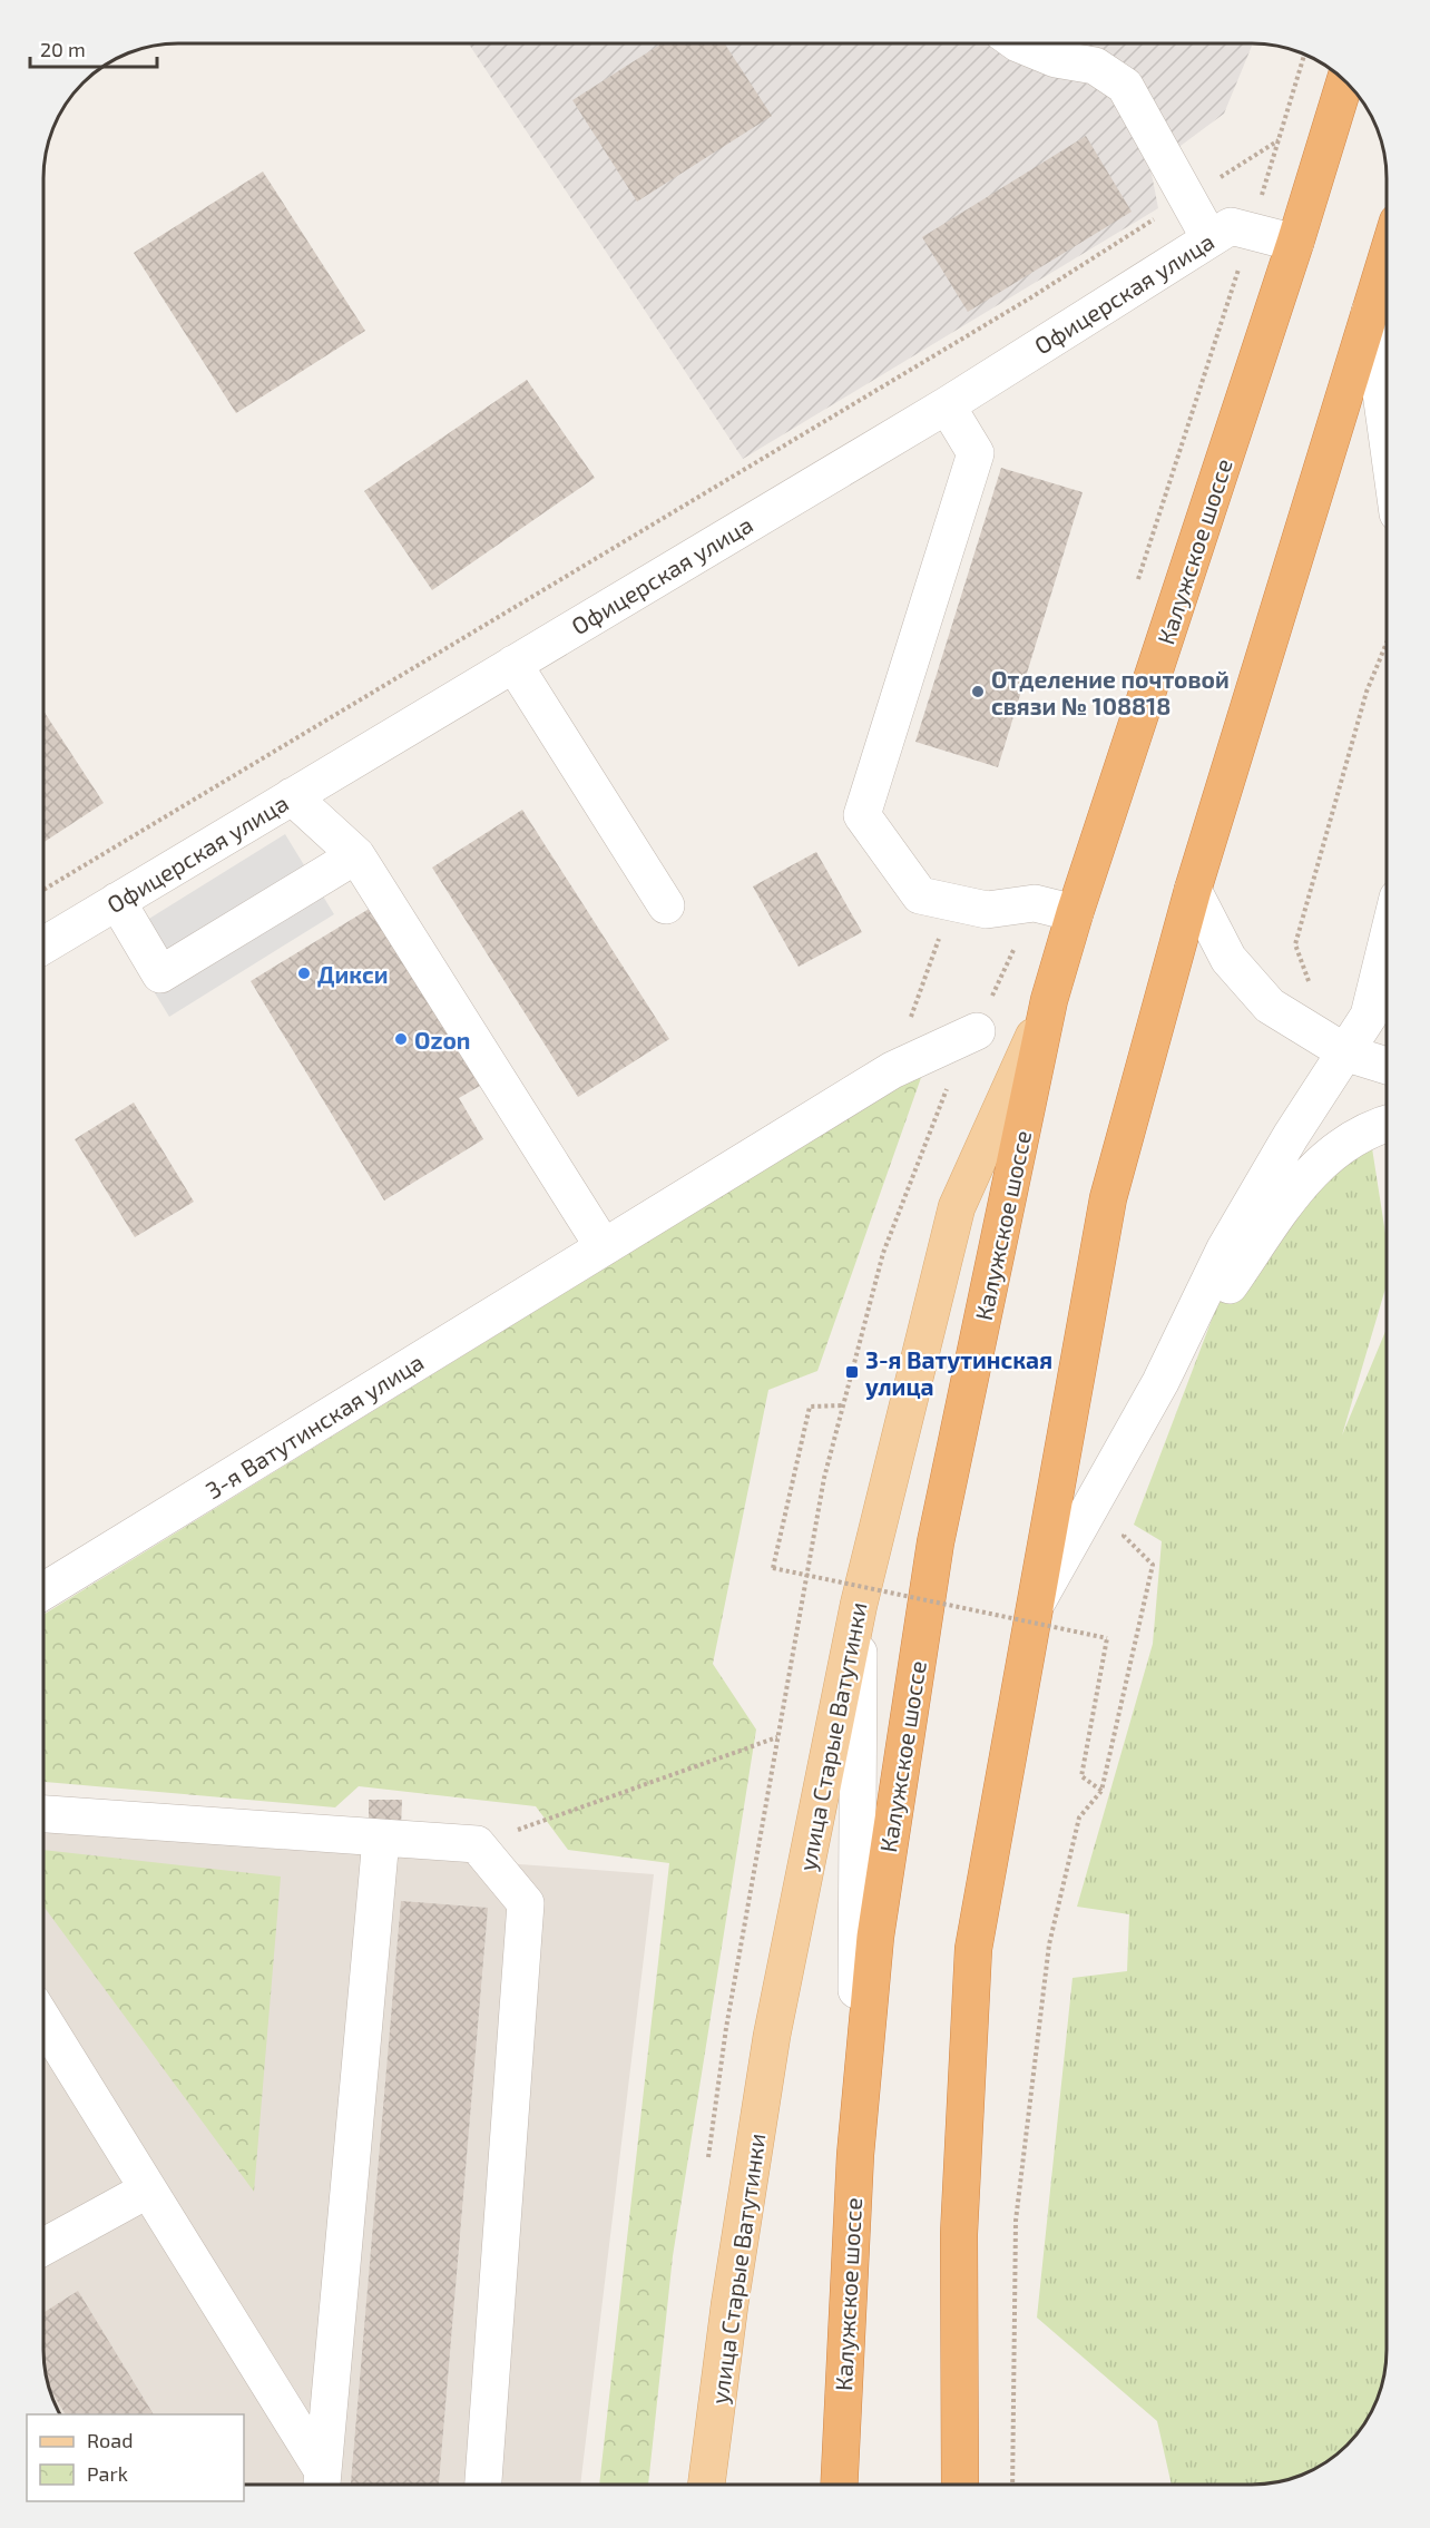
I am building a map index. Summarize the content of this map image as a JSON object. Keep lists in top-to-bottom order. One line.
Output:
{"streets":{"highway":["Калужское шоссе"],"main road":["улица Старые Ватутинки"],"street":["Офицерская улица","3-я Ватутинская улица"]},"crossings":[["Офицерская улица","Калужское шоссе"],["Калужское шоссе","улица Старые Ватутинки"]],"places":{"other":["Отделение почтовой связи № 108818","Дикси","Ozon"],"transit":["3-я Ватутинская улица"]},"legend":["Road","Park"],"scale_bar":"20 m"}
